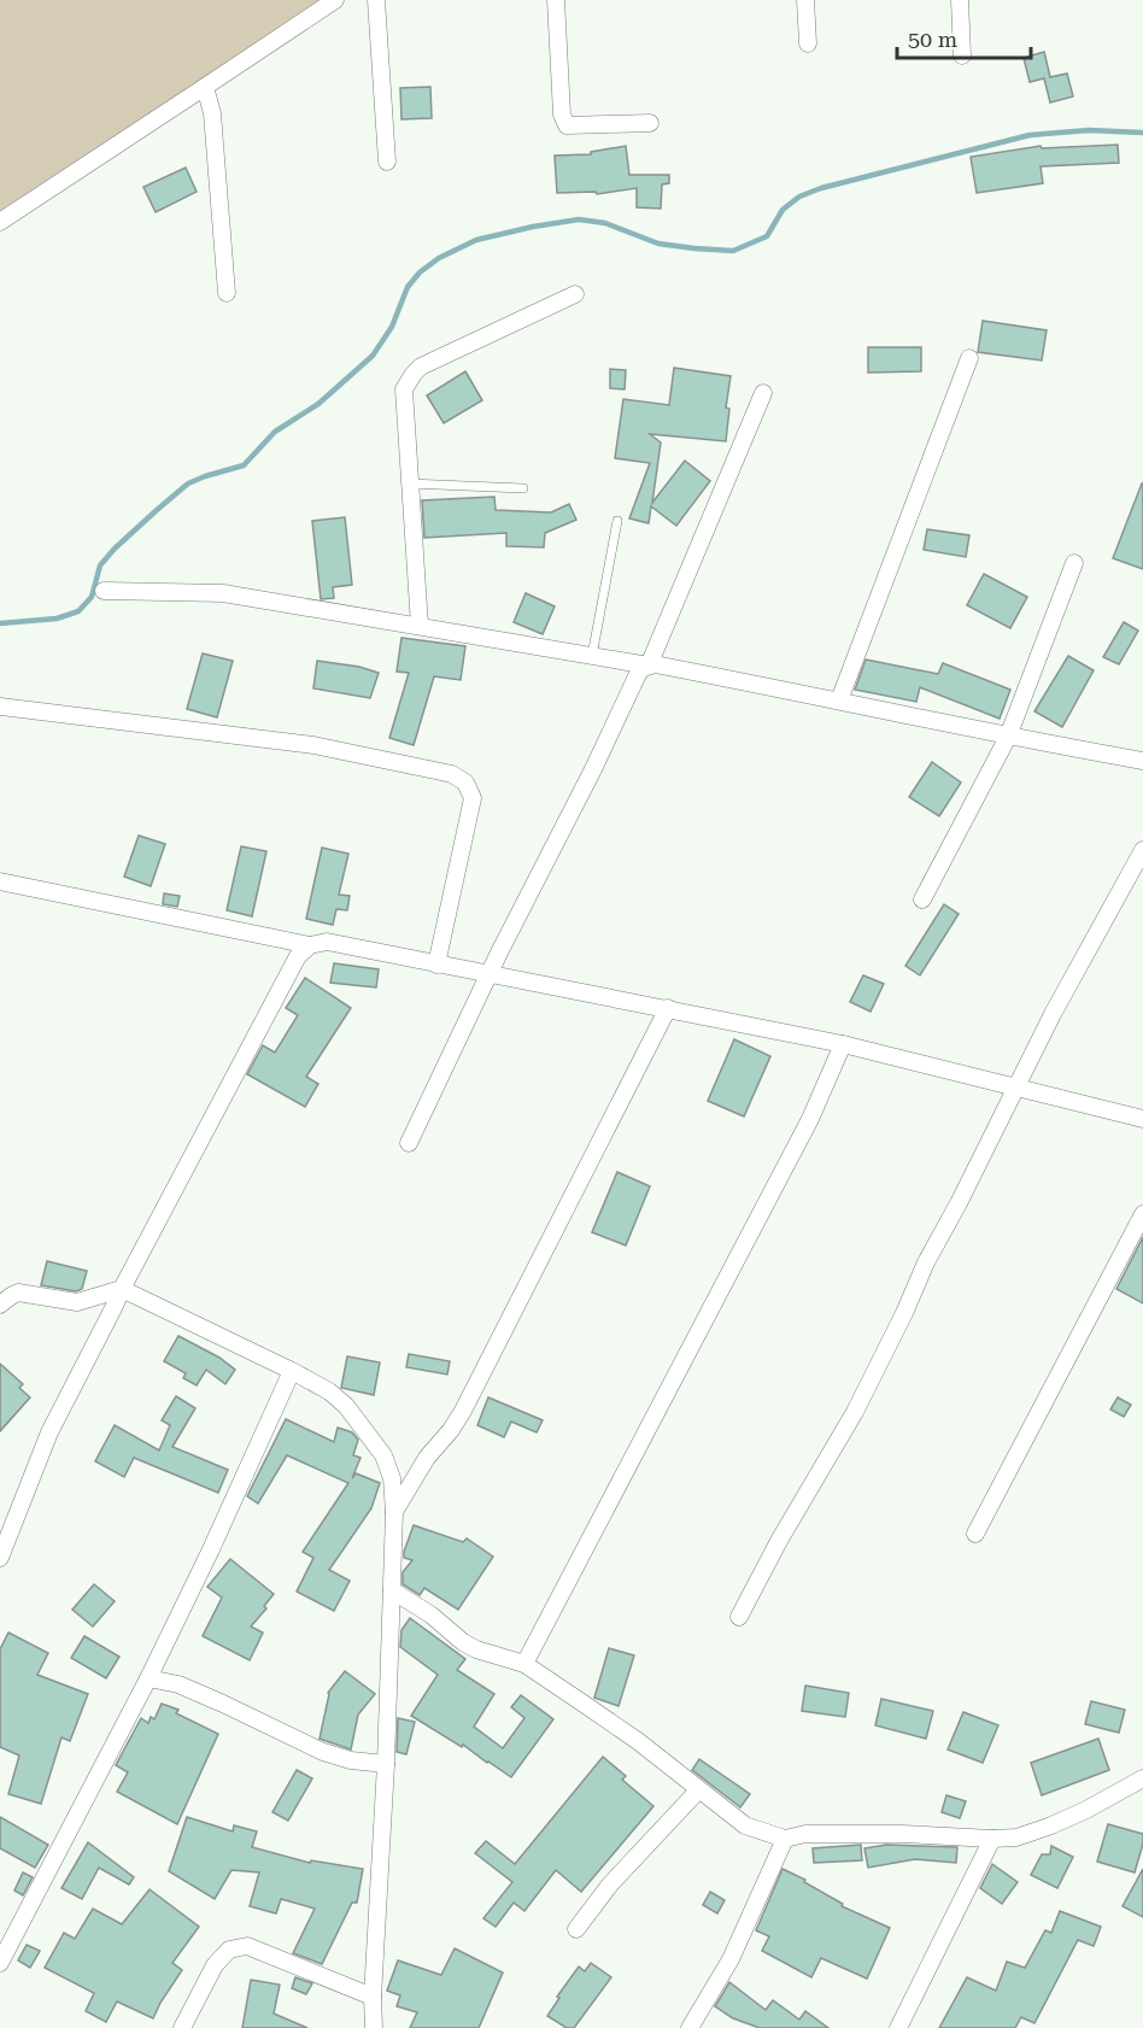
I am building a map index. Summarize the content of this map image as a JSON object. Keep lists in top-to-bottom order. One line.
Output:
{"scale_bar":"50 m"}
